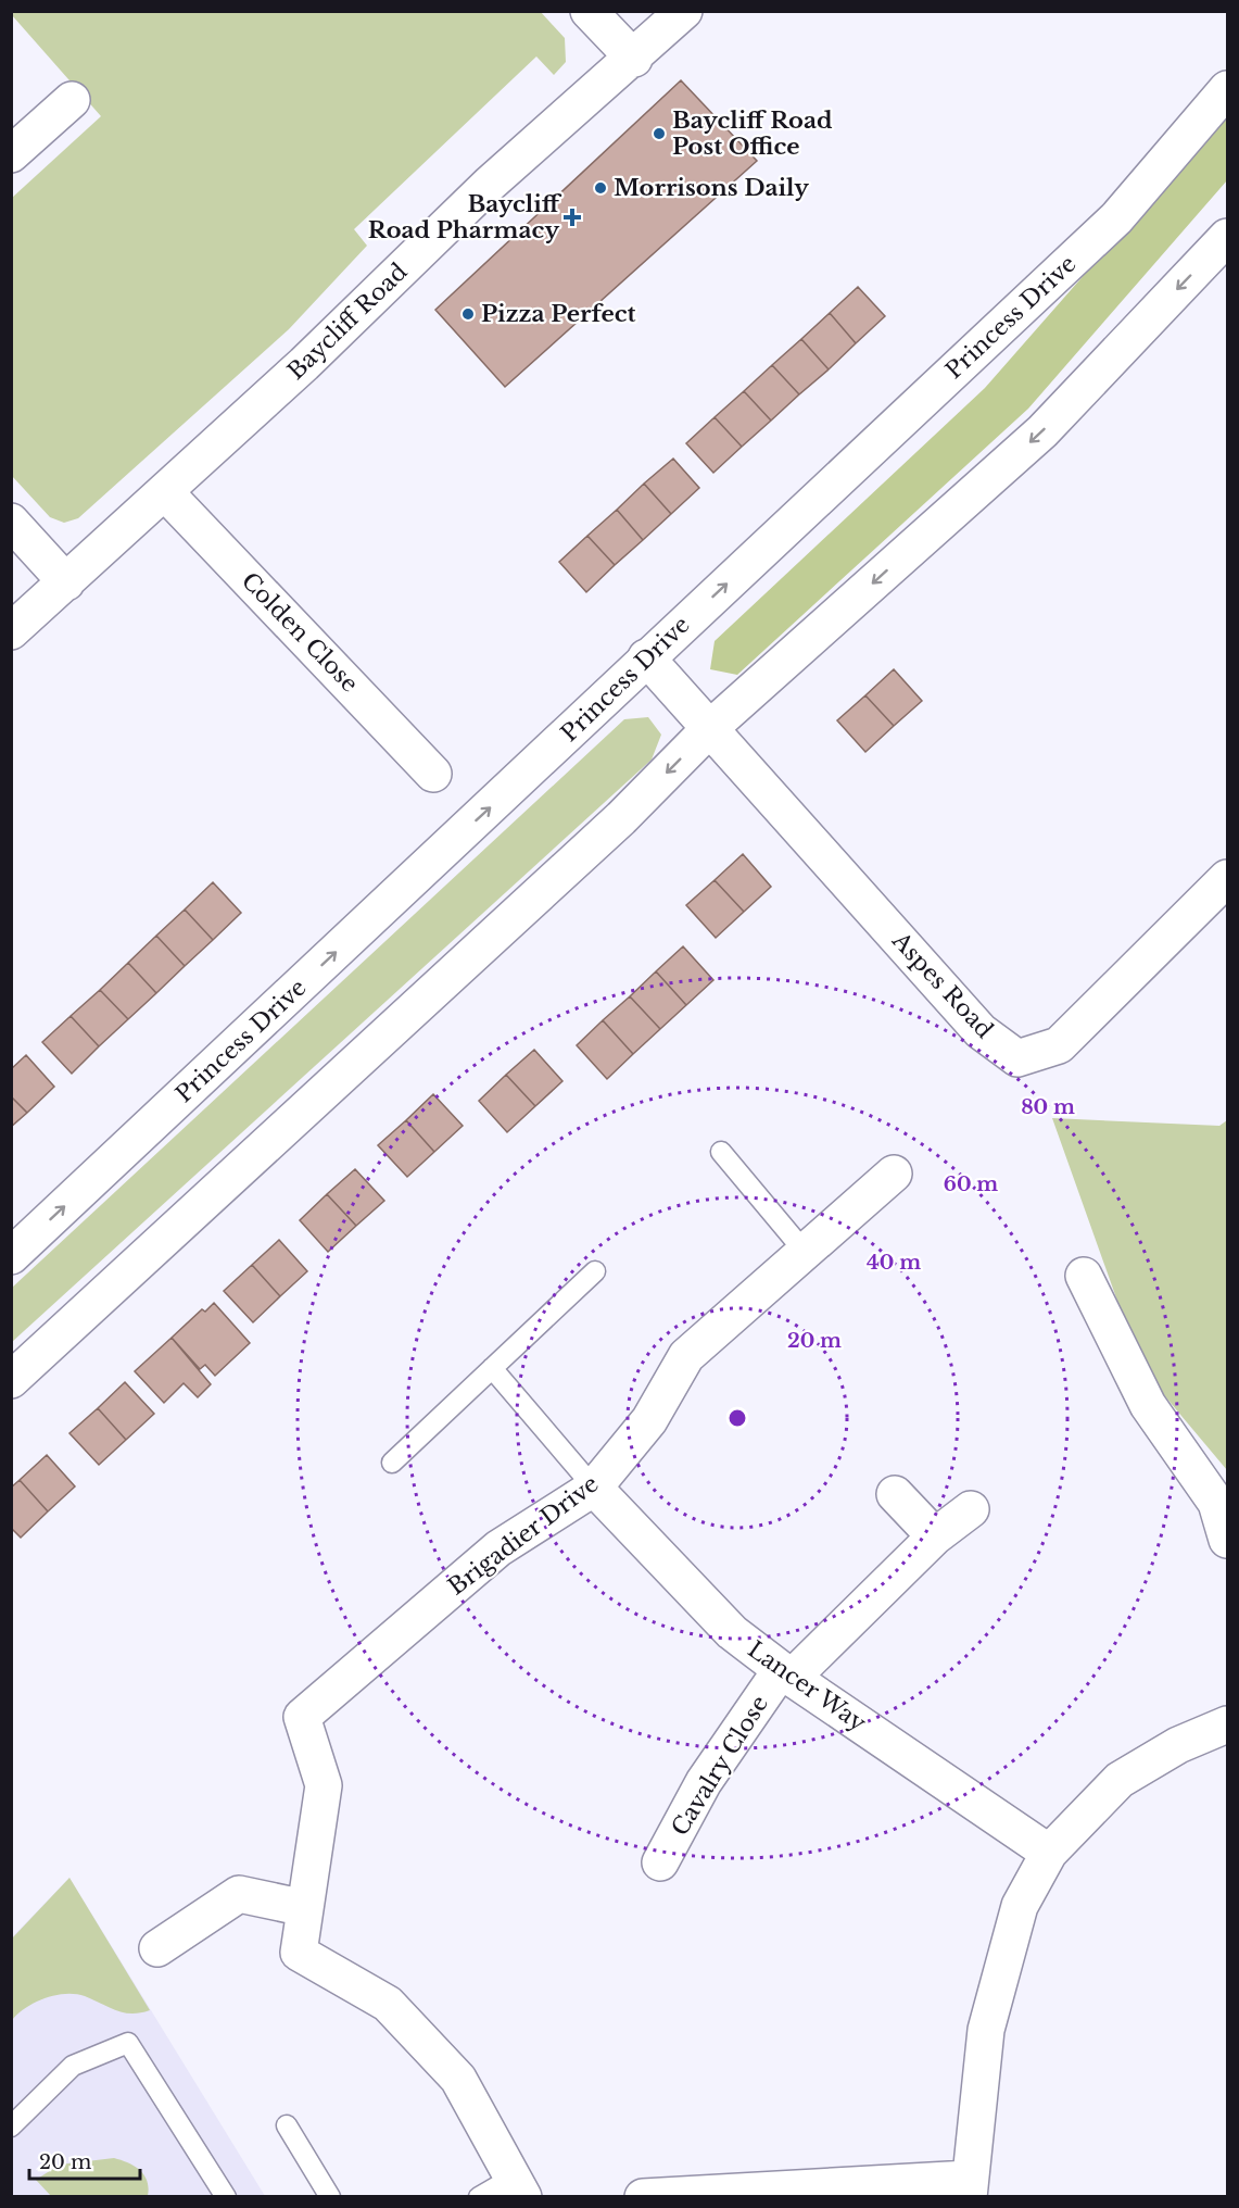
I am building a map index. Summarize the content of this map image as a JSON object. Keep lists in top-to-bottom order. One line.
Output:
{"streets":{"street":["Princess Drive","Baycliff Road","Colden Close","Aspes Road","Brigadier Drive","Lancer Way","Cavalry Close"]},"crossings":[["Baycliff Road","Colden Close"],["Brigadier Drive","Lancer Way"],["Lancer Way","Cavalry Close"]],"places":{"other":["Baycliff Road Post Office","Morrisons Daily","Pizza Perfect"],"health":["Baycliff Road Pharmacy"]},"scale_bar":"20 m","rings":["80 m","60 m","40 m","20 m"]}
